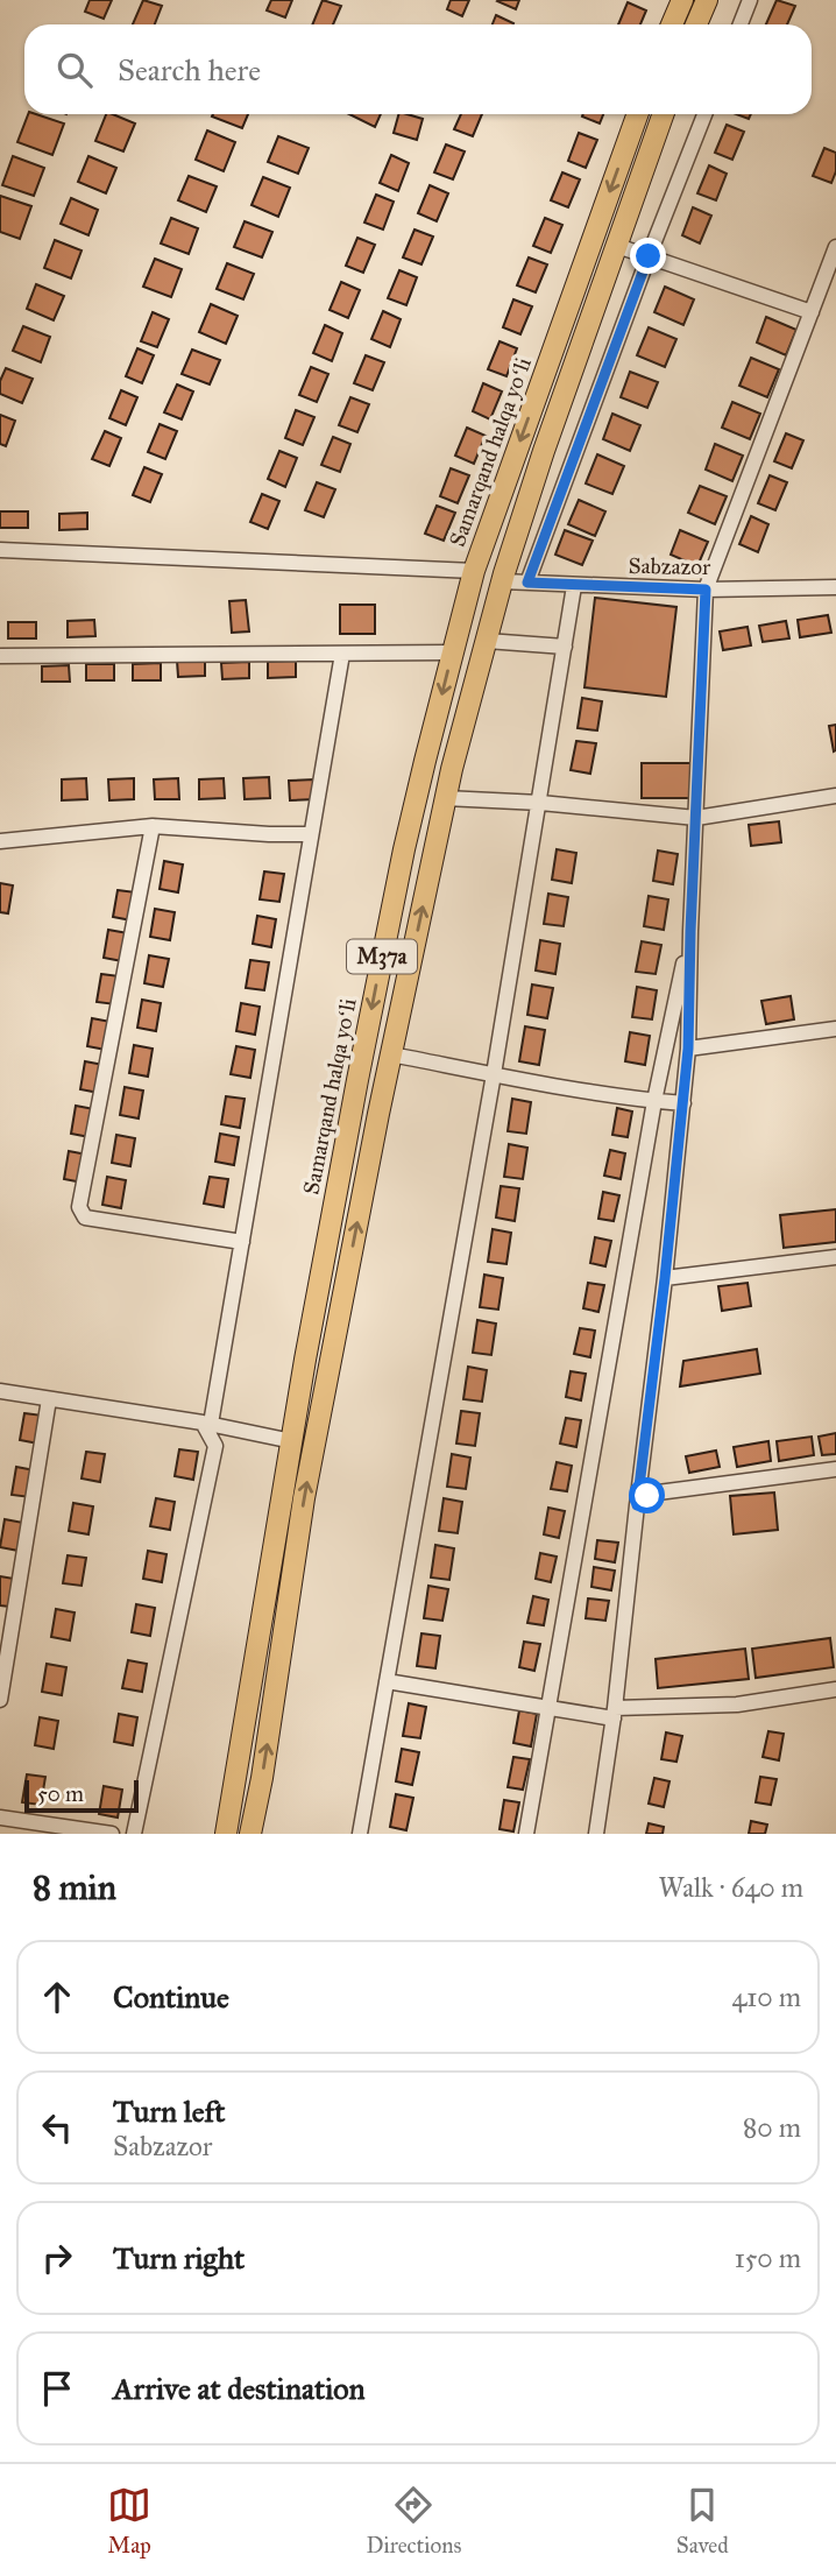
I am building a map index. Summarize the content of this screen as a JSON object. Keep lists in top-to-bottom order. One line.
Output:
{"streets":{"highway":["Samarqand halqa yoʻli","M37a"],"street":["Sabzazor"]},"crossings":[["Sabzazor","M37a"]],"scale_bar":"50 m","page":{"search":"Search here","scale":"50 m","heading":["8 min","Walk · 640 m"],"list":[["Continue","410 m"],["Turn left","Sabzazor","80 m"],["Turn right","150 m"],"Arrive at destination"],"nav":["Map","Directions","Saved"]}}
